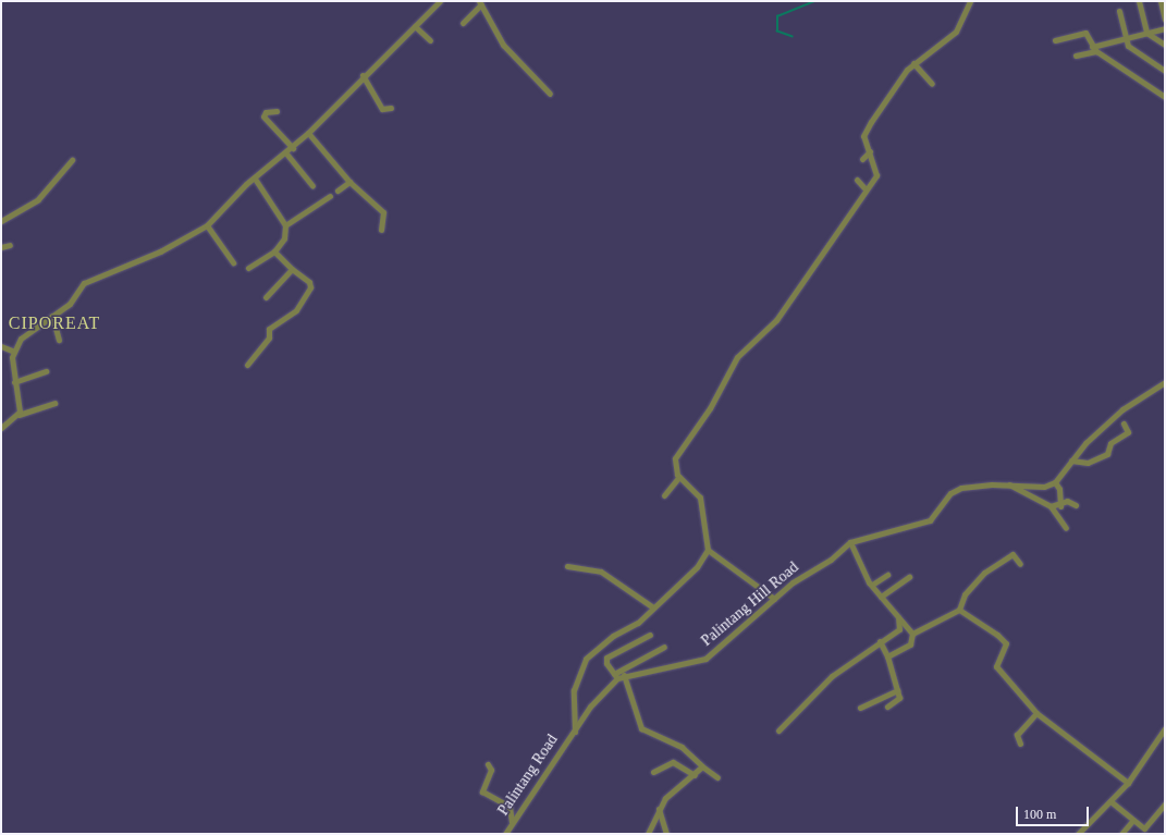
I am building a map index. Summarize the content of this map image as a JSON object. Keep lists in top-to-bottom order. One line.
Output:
{"streets":{"street":["Palintang Hill Road","Palintang Road"]},"crossings":[["Palintang Hill Road","Palintang Road"]],"districts":["CIPOREAT"],"scale_bar":"100 m"}
